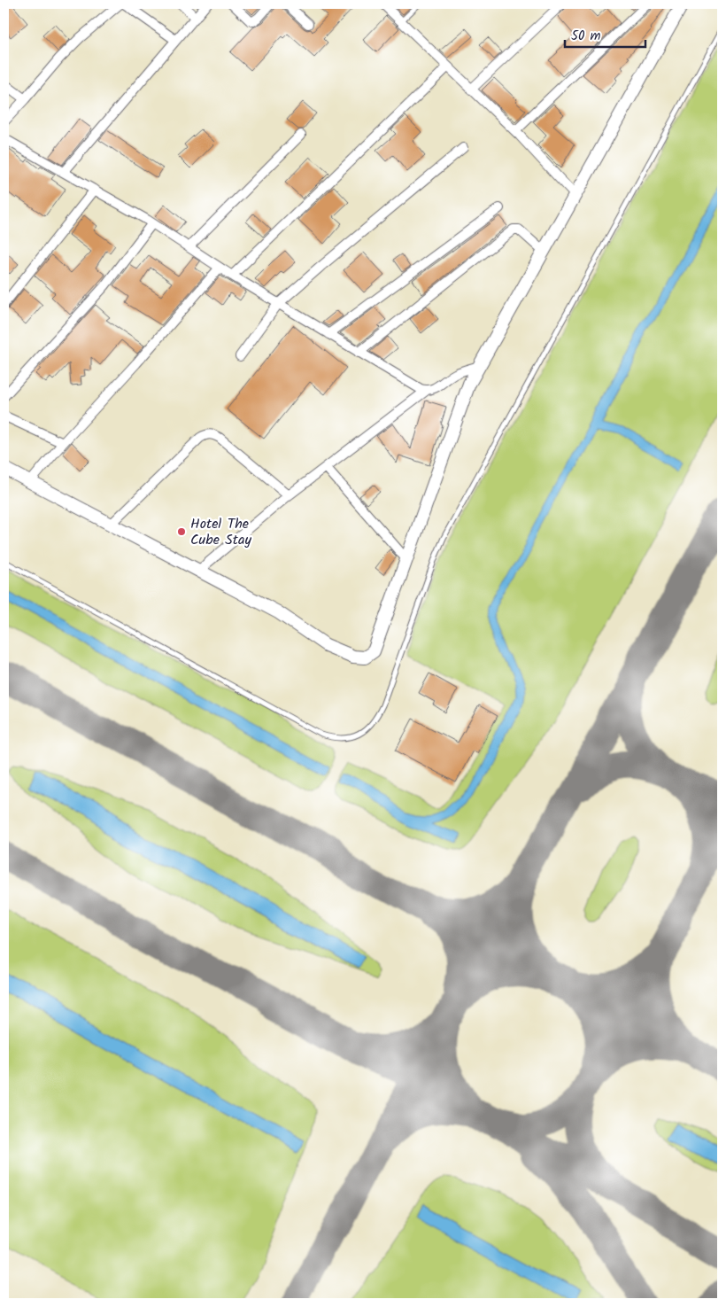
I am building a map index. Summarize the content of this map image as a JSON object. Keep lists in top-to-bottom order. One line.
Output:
{"places":["Hotel The Cube Stay"],"scale_bar":"50 m"}
